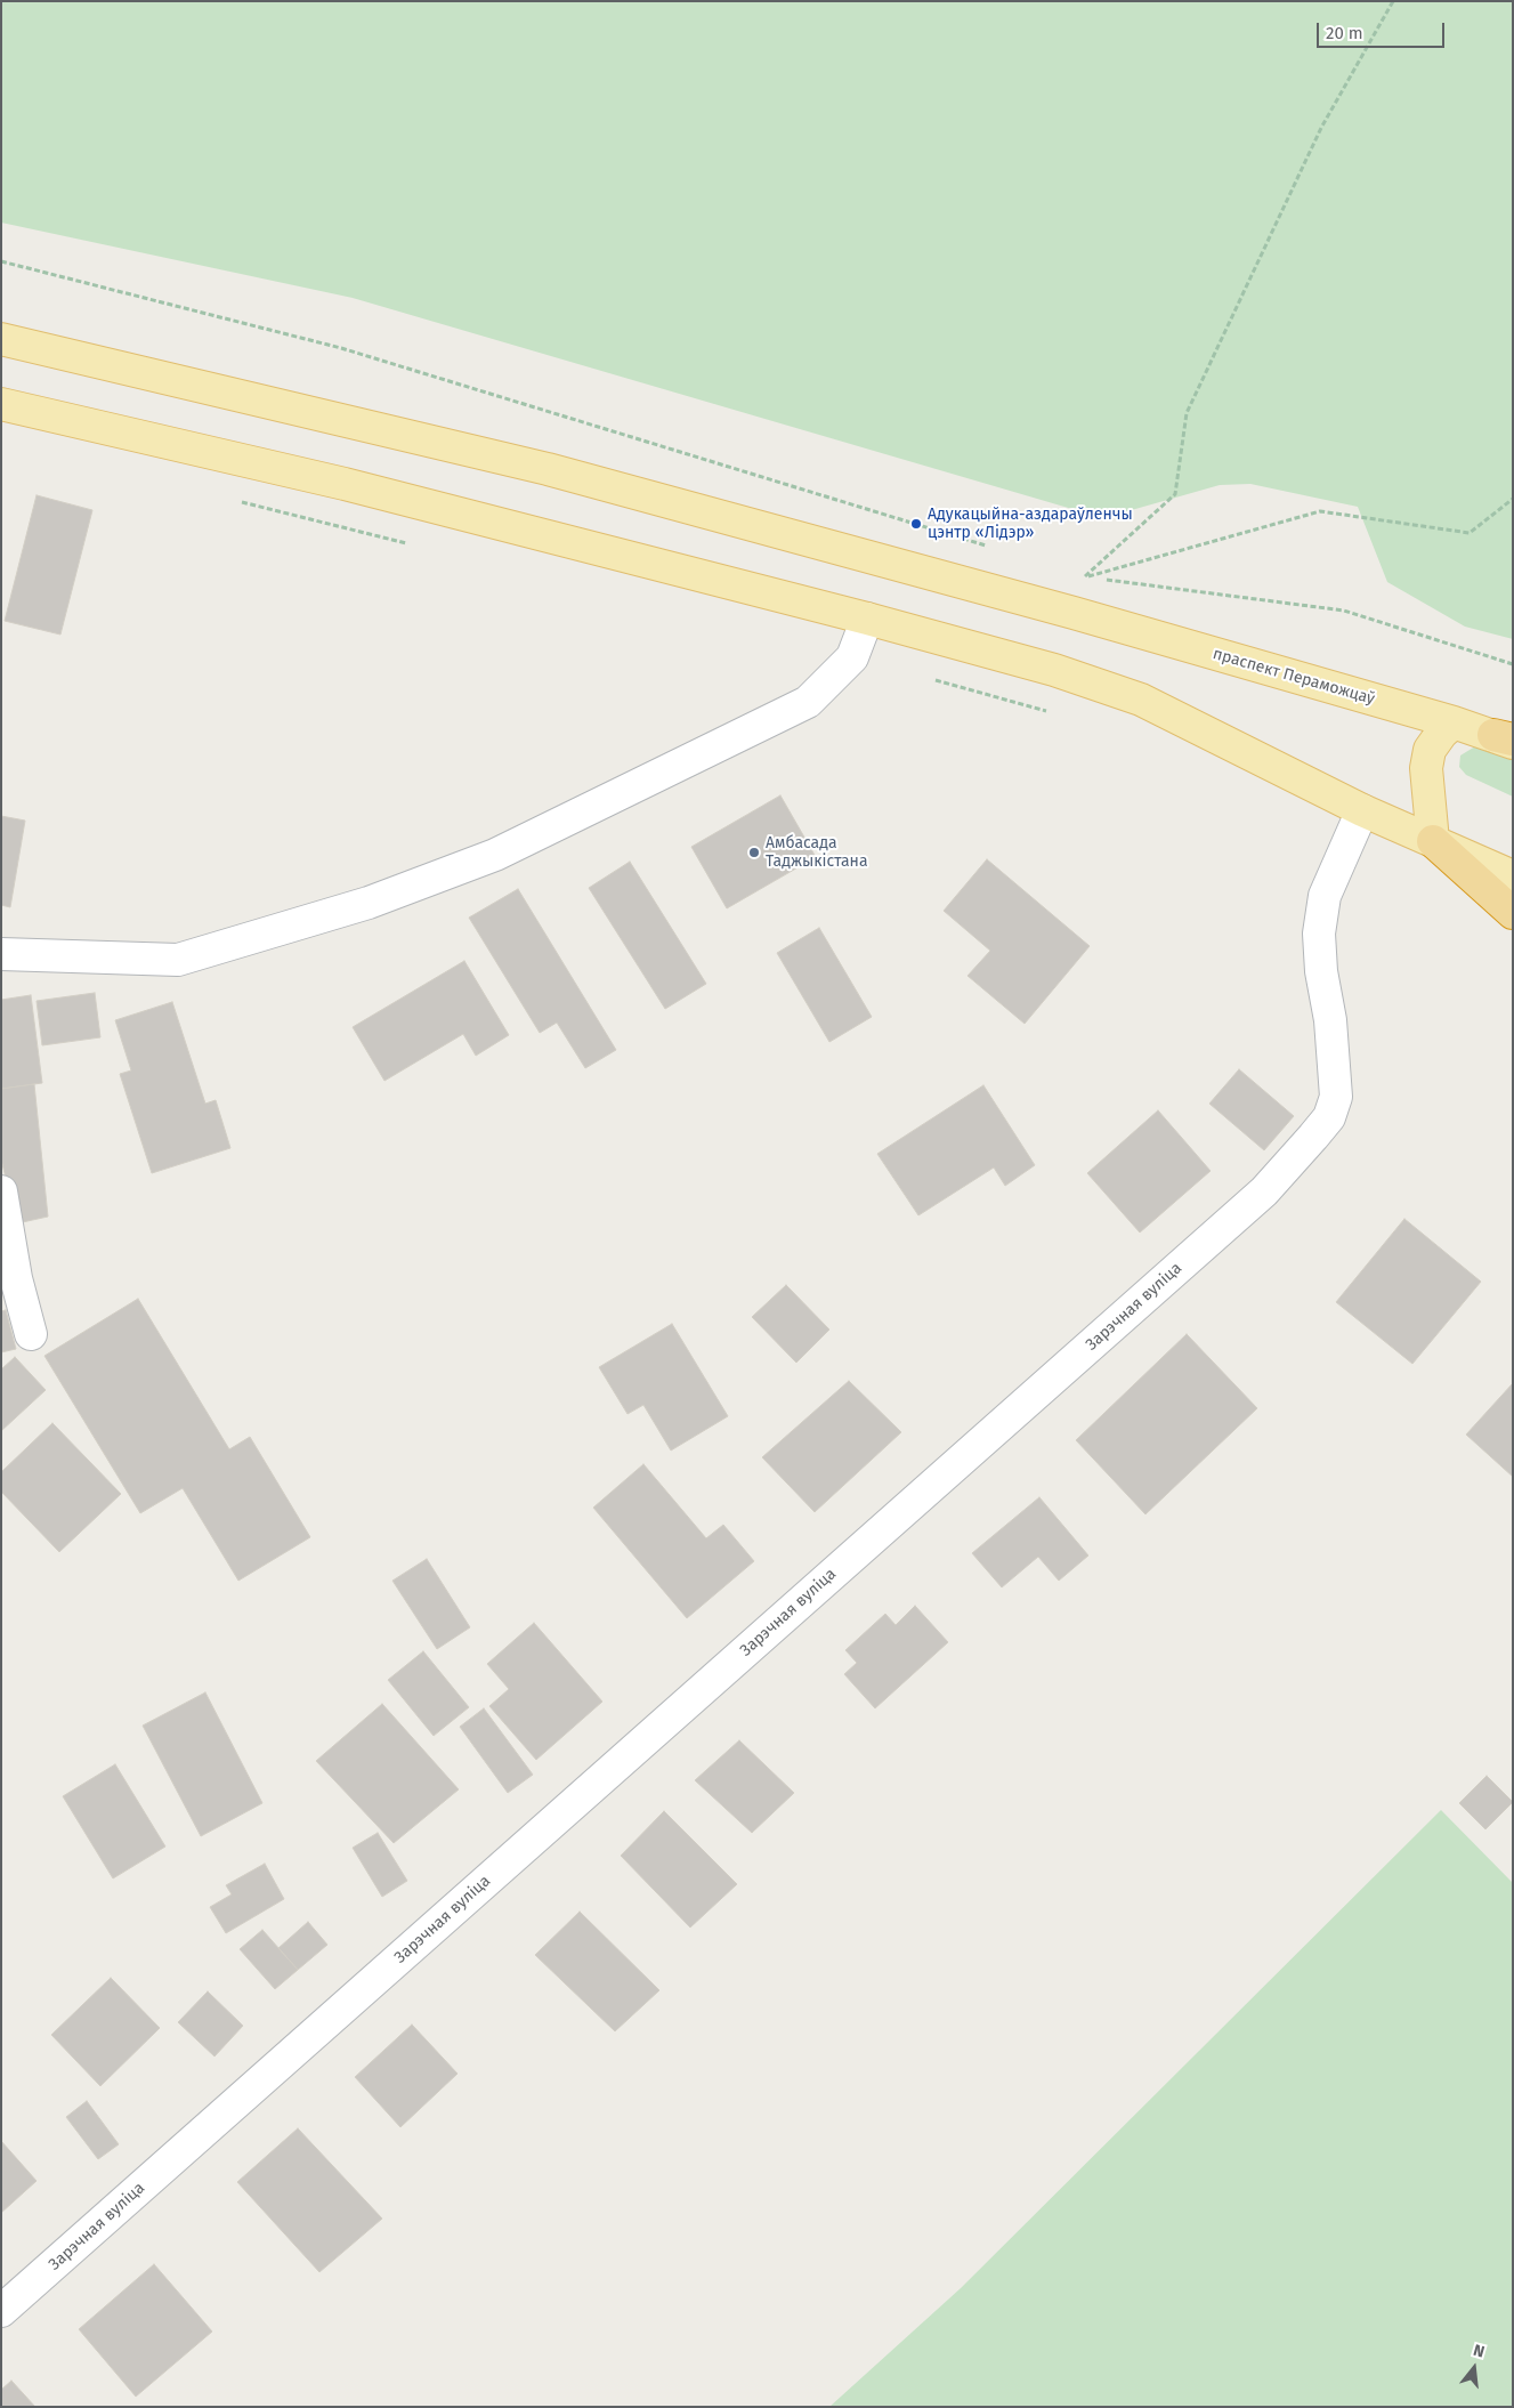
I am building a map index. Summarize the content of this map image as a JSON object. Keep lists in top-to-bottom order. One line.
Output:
{"streets":{"main road":["праспект Пераможцаў"],"street":["Зарэчная вуліца"]},"places":["Адукацыйна-аздараўленчы цэнтр «Лідэр»","Амбасада Таджыкістана"],"scale_bar":"20 m","north":"top"}
